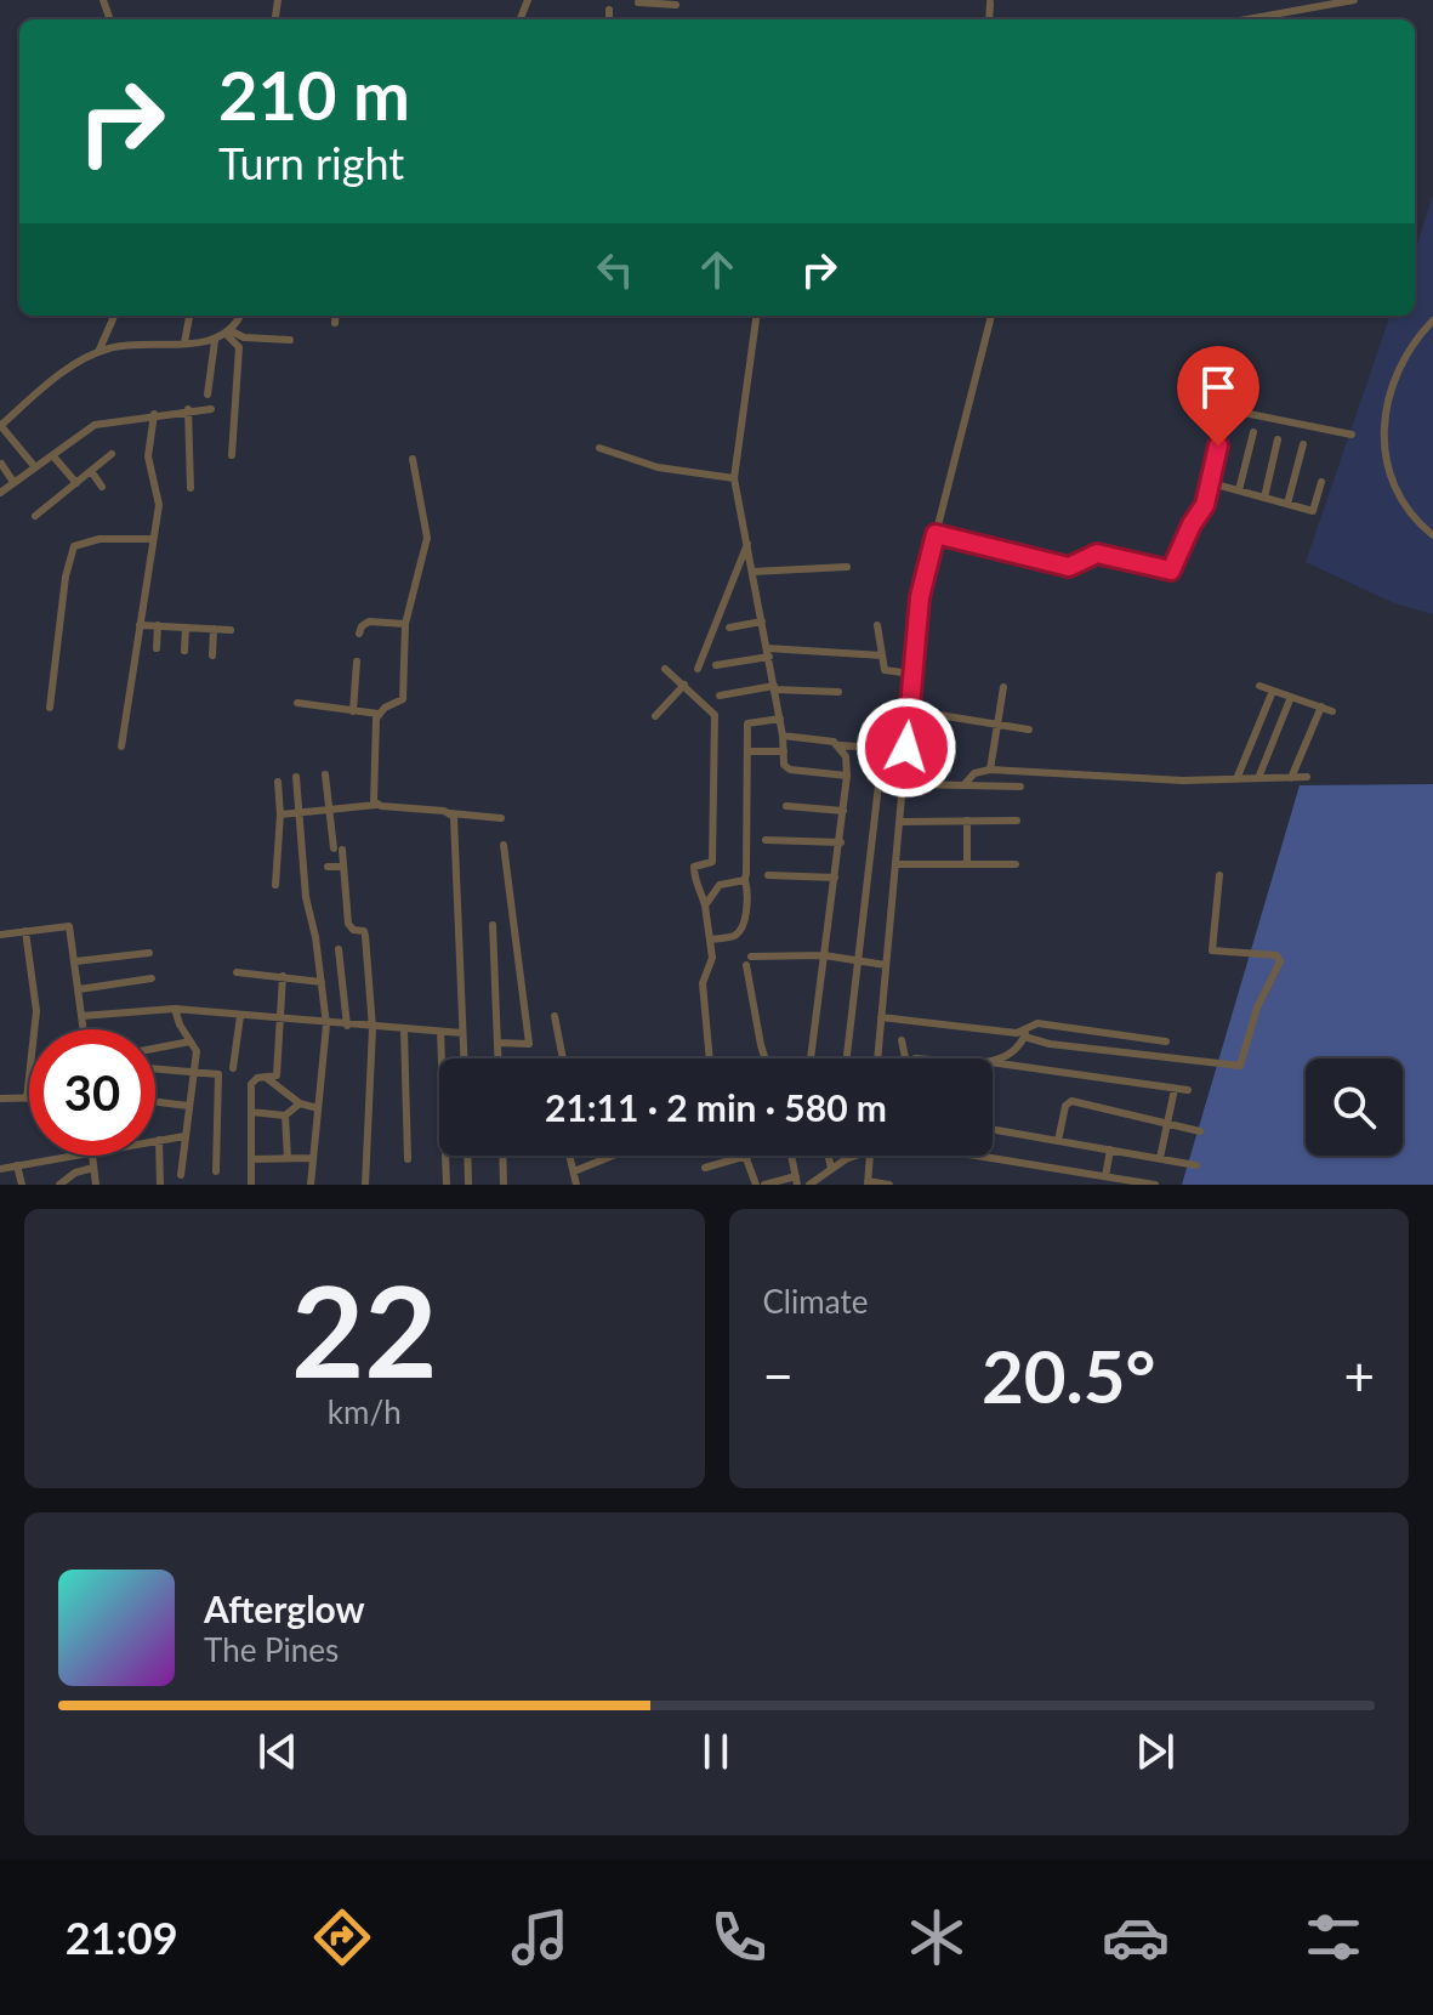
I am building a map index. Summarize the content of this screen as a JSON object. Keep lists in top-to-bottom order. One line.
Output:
{"page":{"turn":["210 m","Turn right"],"limit":"30","trip":"21:11 · 2 min · 580 m","tile":[["22","km/h"],"Climate"],"heat":["−","20.5°","+"],"song":["Afterglow","The Pines"],"tabs":"21:09"}}
